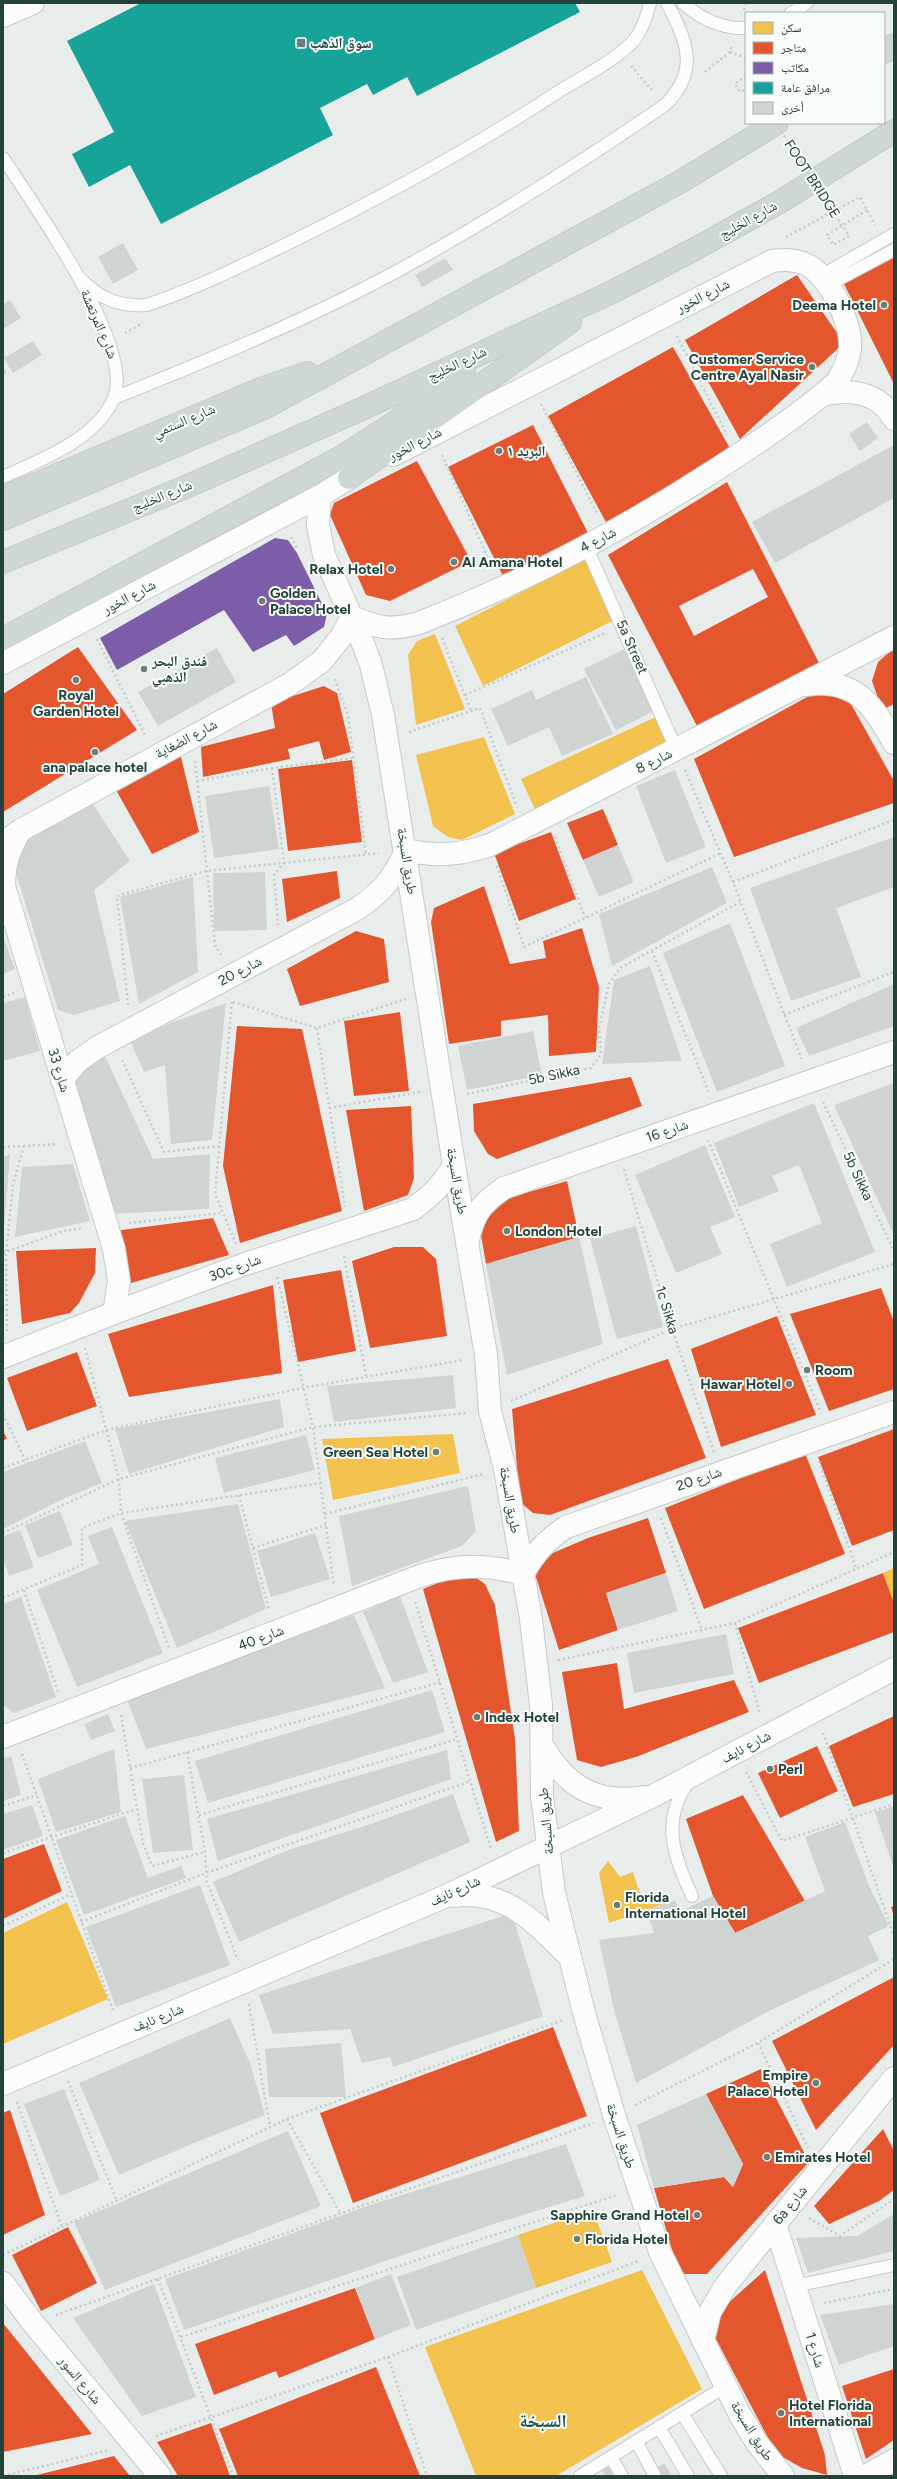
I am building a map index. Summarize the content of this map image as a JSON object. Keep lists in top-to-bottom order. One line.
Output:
{"streets":{"main road":["شارع الخليج","شارع الستمي"],"street":["شارع الخور","شارع 4","شارع الضغاية","شارع 8","طريق السبخة","شارع 20","شارع 33","شارع 16","30c شارع","شارع 40","شارع نايف","6a شارع","شارع 1","شارع السور"],"lane":["شارع المرتعشة","5a Street"],"path":["FOOT BRIDGE","5b Sikka","1c Sikka"]},"crossings":[["شارع الخور","طريق السبخة"],["شارع 4","5a Street"],["شارع 4","شارع الضغاية"],["شارع 4","طريق السبخة"],["5a Street","شارع 8"],["5a Street","5b Sikka"],["شارع الضغاية","طريق السبخة"],["شارع الضغاية","شارع 33"],["شارع 8","طريق السبخة"],["شارع 8","شارع 20"],["شارع 8","5b Sikka"],["طريق السبخة","شارع 20"],["طريق السبخة","5b Sikka"],["طريق السبخة","شارع 16"],["طريق السبخة","30c شارع"],["طريق السبخة","شارع 40"],["طريق السبخة","شارع نايف"],["طريق السبخة","6a شارع"],["شارع 20","شارع 33"],["شارع 20","1c Sikka"],["شارع 20","شارع 40"],["شارع 33","30c شارع"],["5b Sikka","شارع 16"],["شارع 16","1c Sikka"],["6a شارع","شارع 1"]],"districts":["السبخة"],"places":{"transit":["سوق الذهب"],"other":["Deema Hotel","Customer Service Centre Ayal Nasir","البريد ١","Al Amana Hotel","Relax Hotel","Golden Palace Hotel","فندق البحر الذهبي","Royal Garden Hotel","ana palace hotel","London Hotel","Room","Hawar Hotel","Green Sea Hotel","Index Hotel","Perl","Florida International Hotel","Empire Palace Hotel","Emirates Hotel","Sapphire Grand Hotel","Florida Hotel","Hotel Florida International"]},"legend":["سكن","متاجر","مكاتب","مرافق عامة","أخرى"]}
